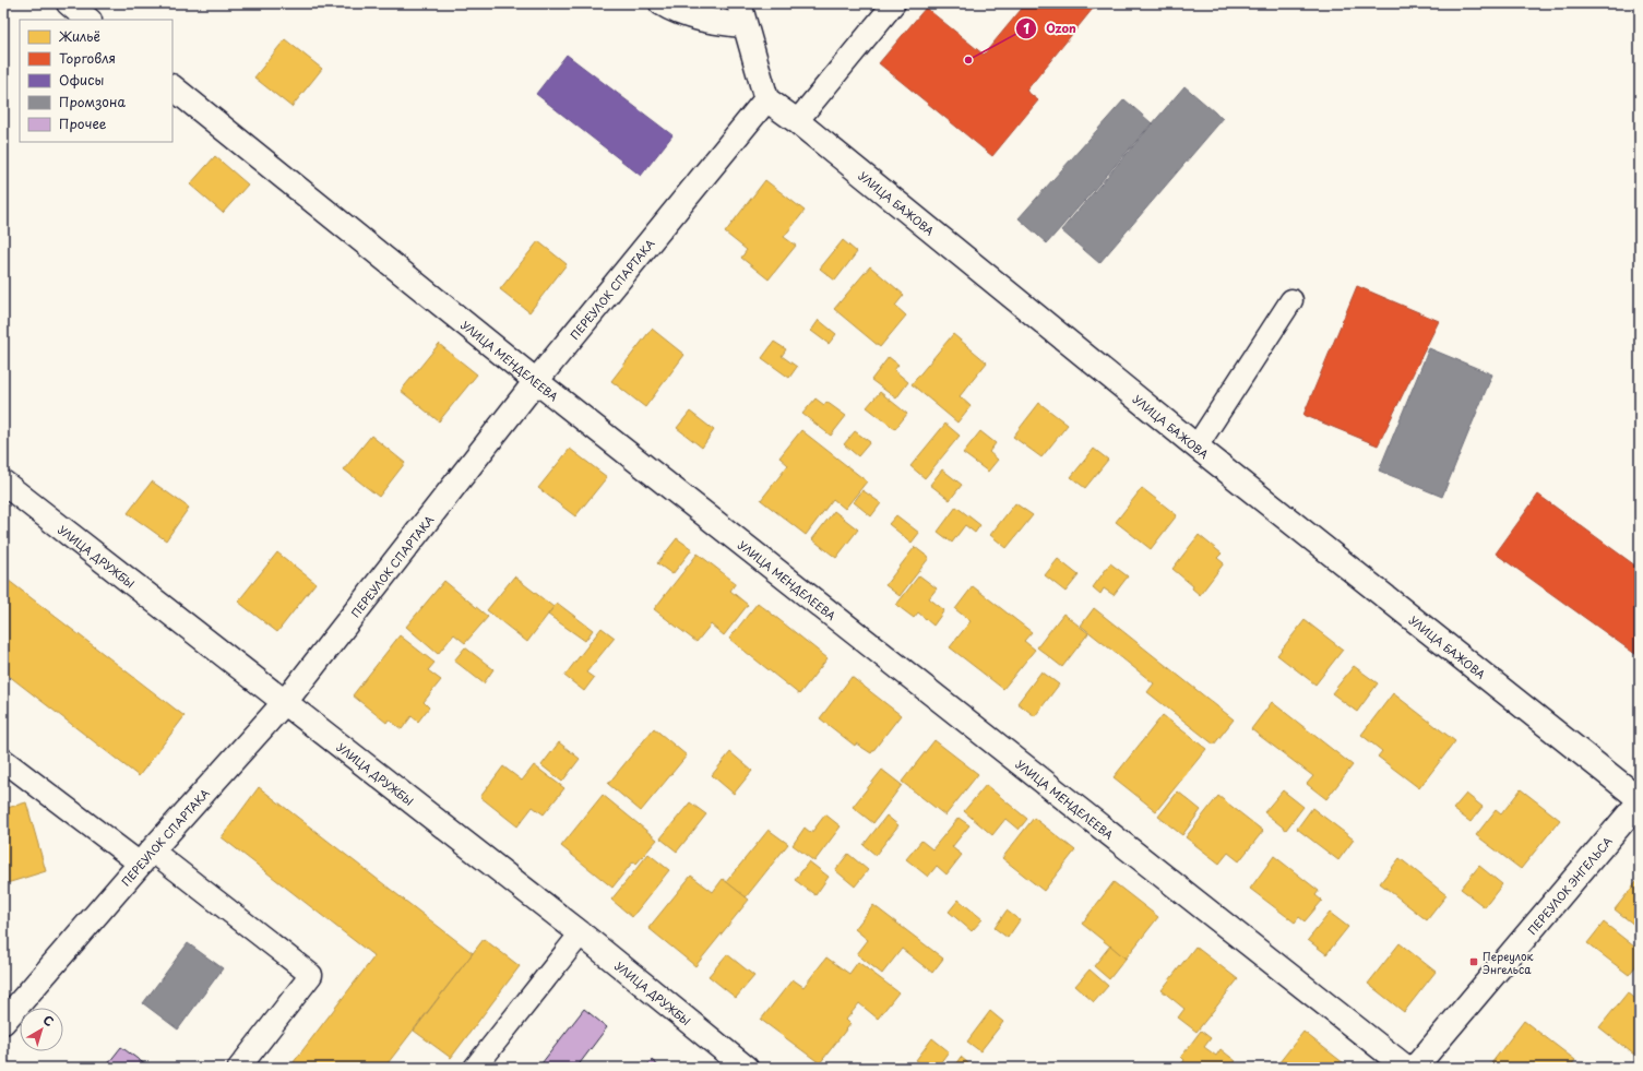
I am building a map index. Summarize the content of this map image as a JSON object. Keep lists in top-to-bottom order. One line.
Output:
{"streets":{"street":["УЛИЦА БАЖОВА","ПЕРЕУЛОК СПАРТАКА","УЛИЦА МЕНДЕЛЕЕВА","УЛИЦА ДРУЖБЫ","ПЕРЕУЛОК ЭНГЕЛЬСА"]},"crossings":[["УЛИЦА БАЖОВА","ПЕРЕУЛОК СПАРТАКА"],["УЛИЦА БАЖОВА","ПЕРЕУЛОК ЭНГЕЛЬСА"],["ПЕРЕУЛОК СПАРТАКА","УЛИЦА МЕНДЕЛЕЕВА"],["ПЕРЕУЛОК СПАРТАКА","УЛИЦА ДРУЖБЫ"]],"places":{"other":["Ozon"],"transit":["Переулок Энгельса"]},"legend":["Жильё","Торговля","Офисы","Промзона","Прочее"],"north":"top right"}
